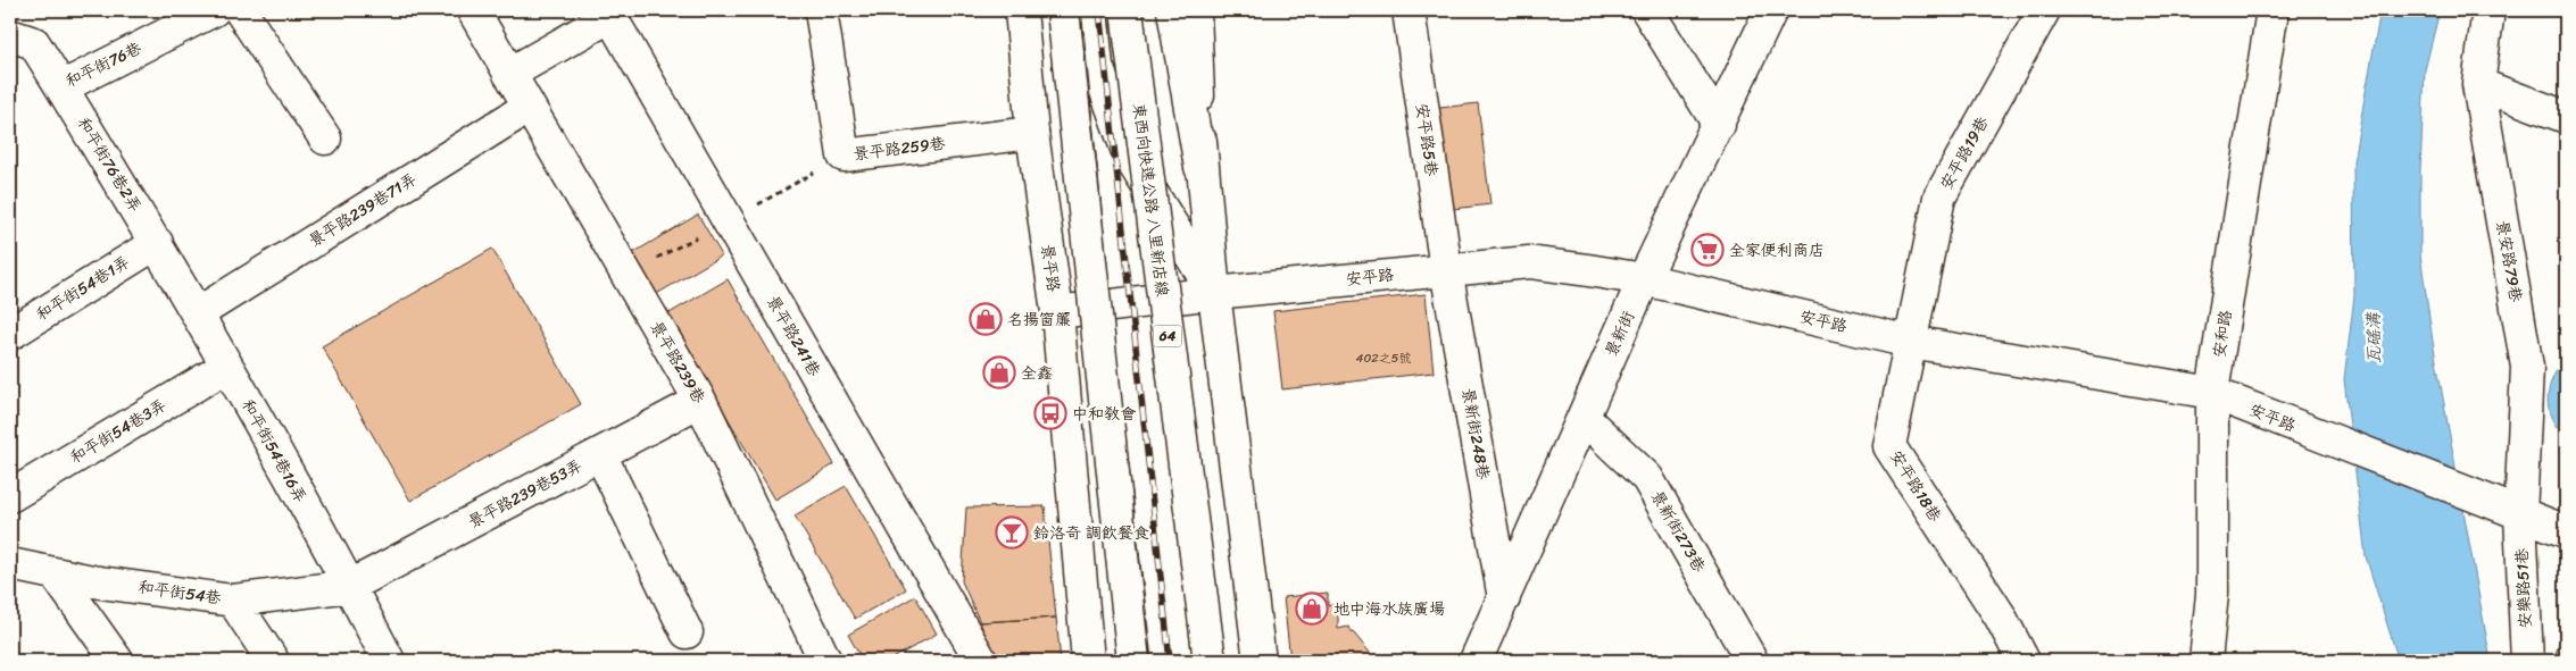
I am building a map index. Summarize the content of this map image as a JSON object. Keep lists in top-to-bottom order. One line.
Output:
{"streets":{"main road":["和平街76巷","安平路5巷","景平路259巷","安平路19巷","和平街76巷2弄","東西向快速公路 八里新店線","景平路239巷71弄","景安路79巷","景平路","安平路","和平街54巷1弄","景新街","安和路","景平路241巷","64","景平路239巷","和平街54巷3弄","景新街248巷","和平街54巷16弄","安平路18巷","景平路239巷53弄","景新街273巷","安樂路51巷","和平街54巷"]},"crossings":[["和平街76巷","和平街76巷2弄"],["安平路5巷","安平路"],["安平路5巷","景新街248巷"],["景平路259巷","景平路"],["安平路19巷","安平路"],["安平路19巷","安平路18巷"],["和平街76巷2弄","和平街54巷1弄"],["和平街76巷2弄","和平街54巷16弄"],["景平路239巷71弄","景平路239巷"],["景平路239巷71弄","和平街54巷16弄"],["景安路79巷","安平路"],["景安路79巷","安樂路51巷"],["景平路","安平路"],["安平路","景新街"],["安平路","安和路"],["安平路","景新街248巷"],["安平路","安平路18巷"],["安平路","安樂路51巷"],["和平街54巷1弄","和平街54巷16弄"],["景新街","景新街248巷"],["景新街","景新街273巷"],["景平路239巷","景平路239巷53弄"],["和平街54巷3弄","和平街54巷16弄"],["和平街54巷16弄","景平路239巷53弄"],["和平街54巷16弄","和平街54巷"],["景平路239巷53弄","和平街54巷"]],"water":["瓦磘溝"],"places":{"supermarket":["全家便利商店"],"shop":["名揚窗簾","全鑫","地中海水族廣場"],"bus stop":["中和教會"],"bar":["鈴洛奇 調飲餐食"]},"house_numbers":["402之5號"]}
